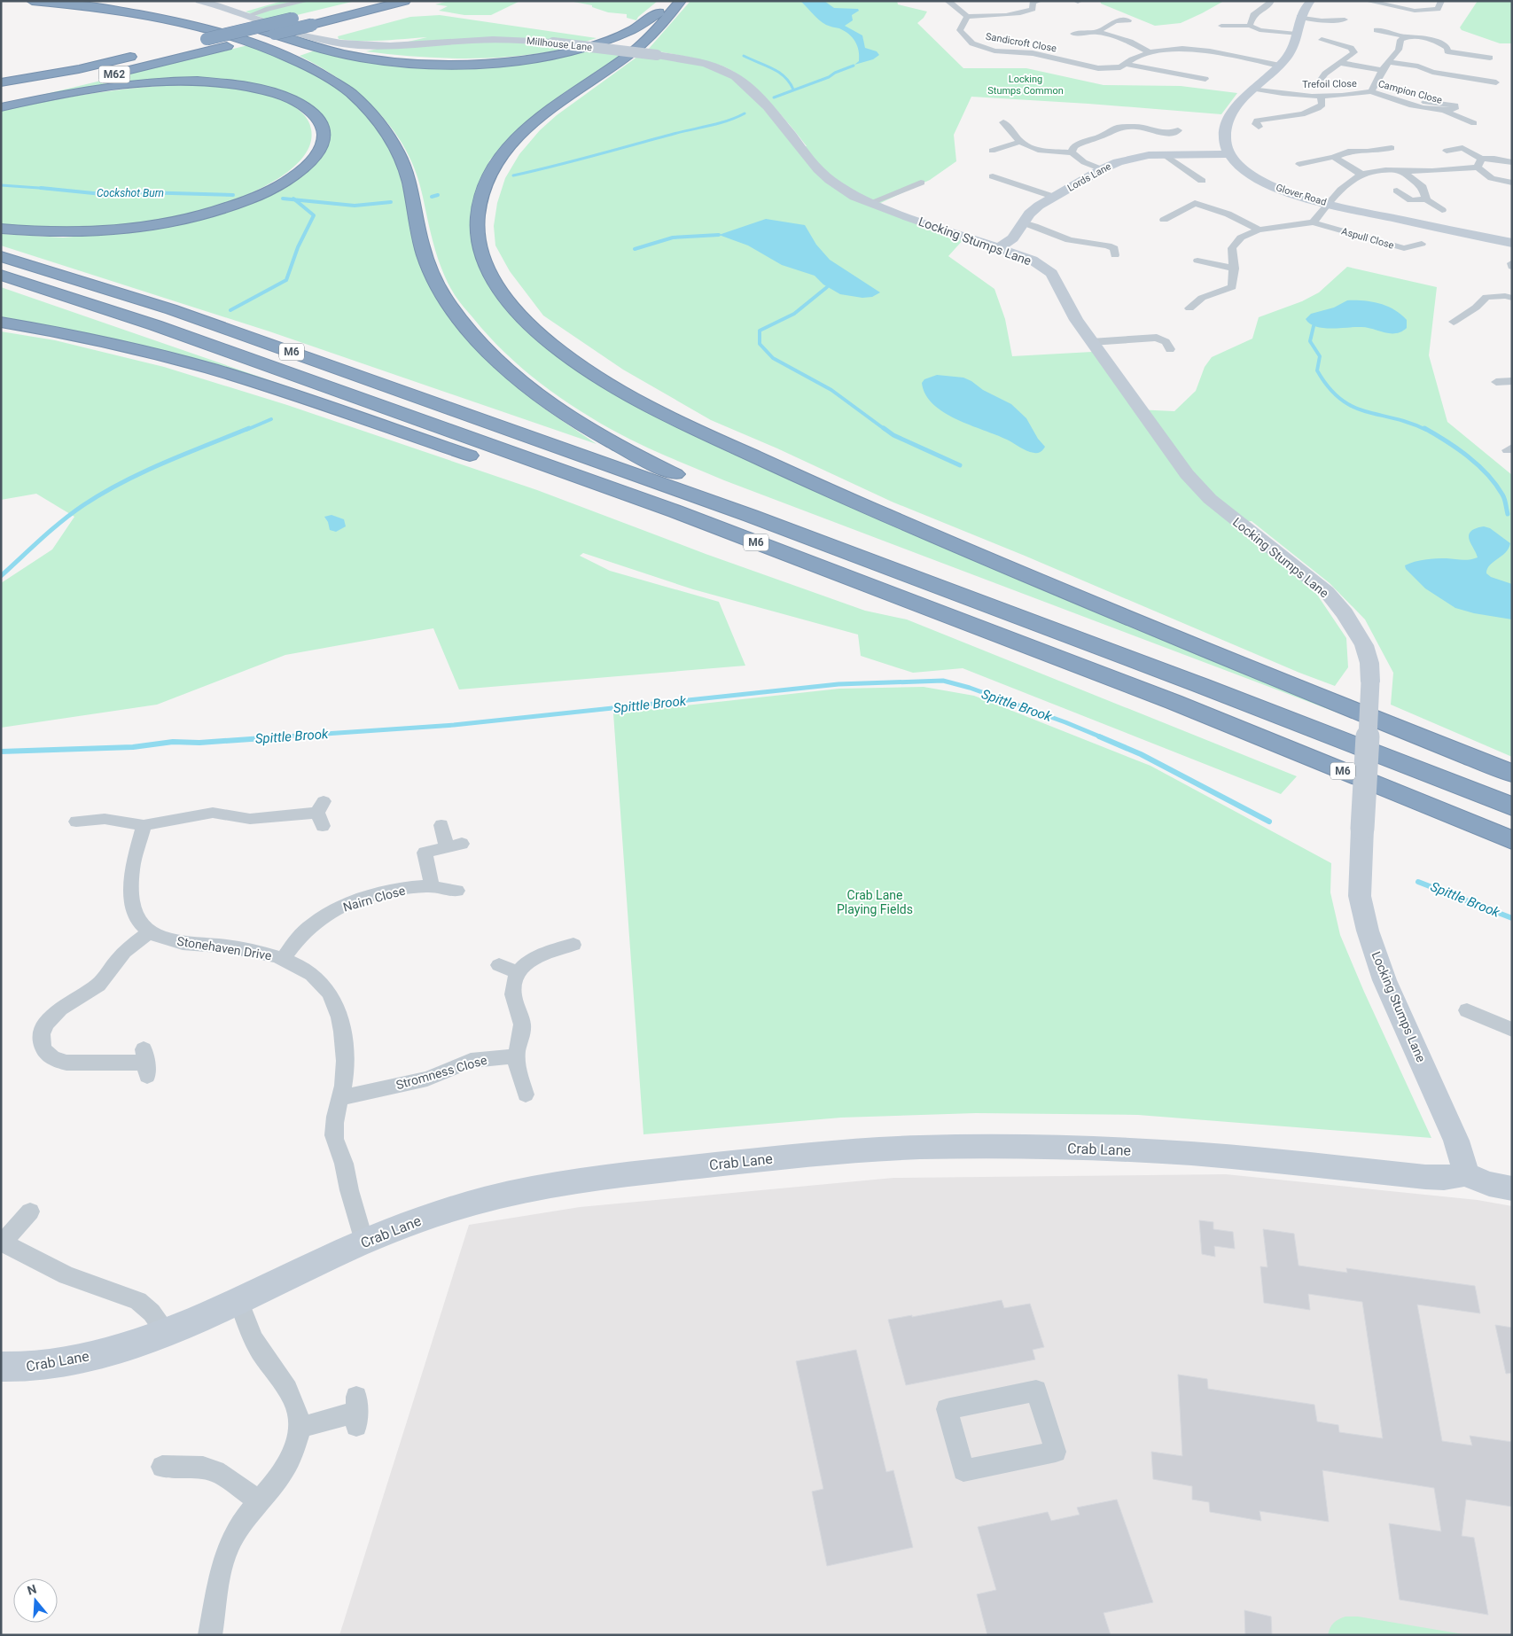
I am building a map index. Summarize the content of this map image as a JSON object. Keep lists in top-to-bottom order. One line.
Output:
{"streets":{"highway":["M62","M6"],"street":["Sandicroft Close","Millhouse Lane","Trefoil Close","Campion Close","Lords Lane","Glover Road","Aspull Close","Locking Stumps Lane","Nairn Close","Stonehaven Drive","Stromness Close","Crab Lane"]},"crossings":[["Millhouse Lane","Locking Stumps Lane"],["Trefoil Close","Campion Close"],["Lords Lane","Glover Road"],["Lords Lane","Locking Stumps Lane"],["Locking Stumps Lane","Crab Lane"],["Nairn Close","Stonehaven Drive"],["Stonehaven Drive","Stromness Close"],["Stonehaven Drive","Crab Lane"]],"water":["Cockshot Burn","Spittle Brook"],"parks":["Locking Stumps Common","Crab Lane Playing Fields"],"north":"top"}
